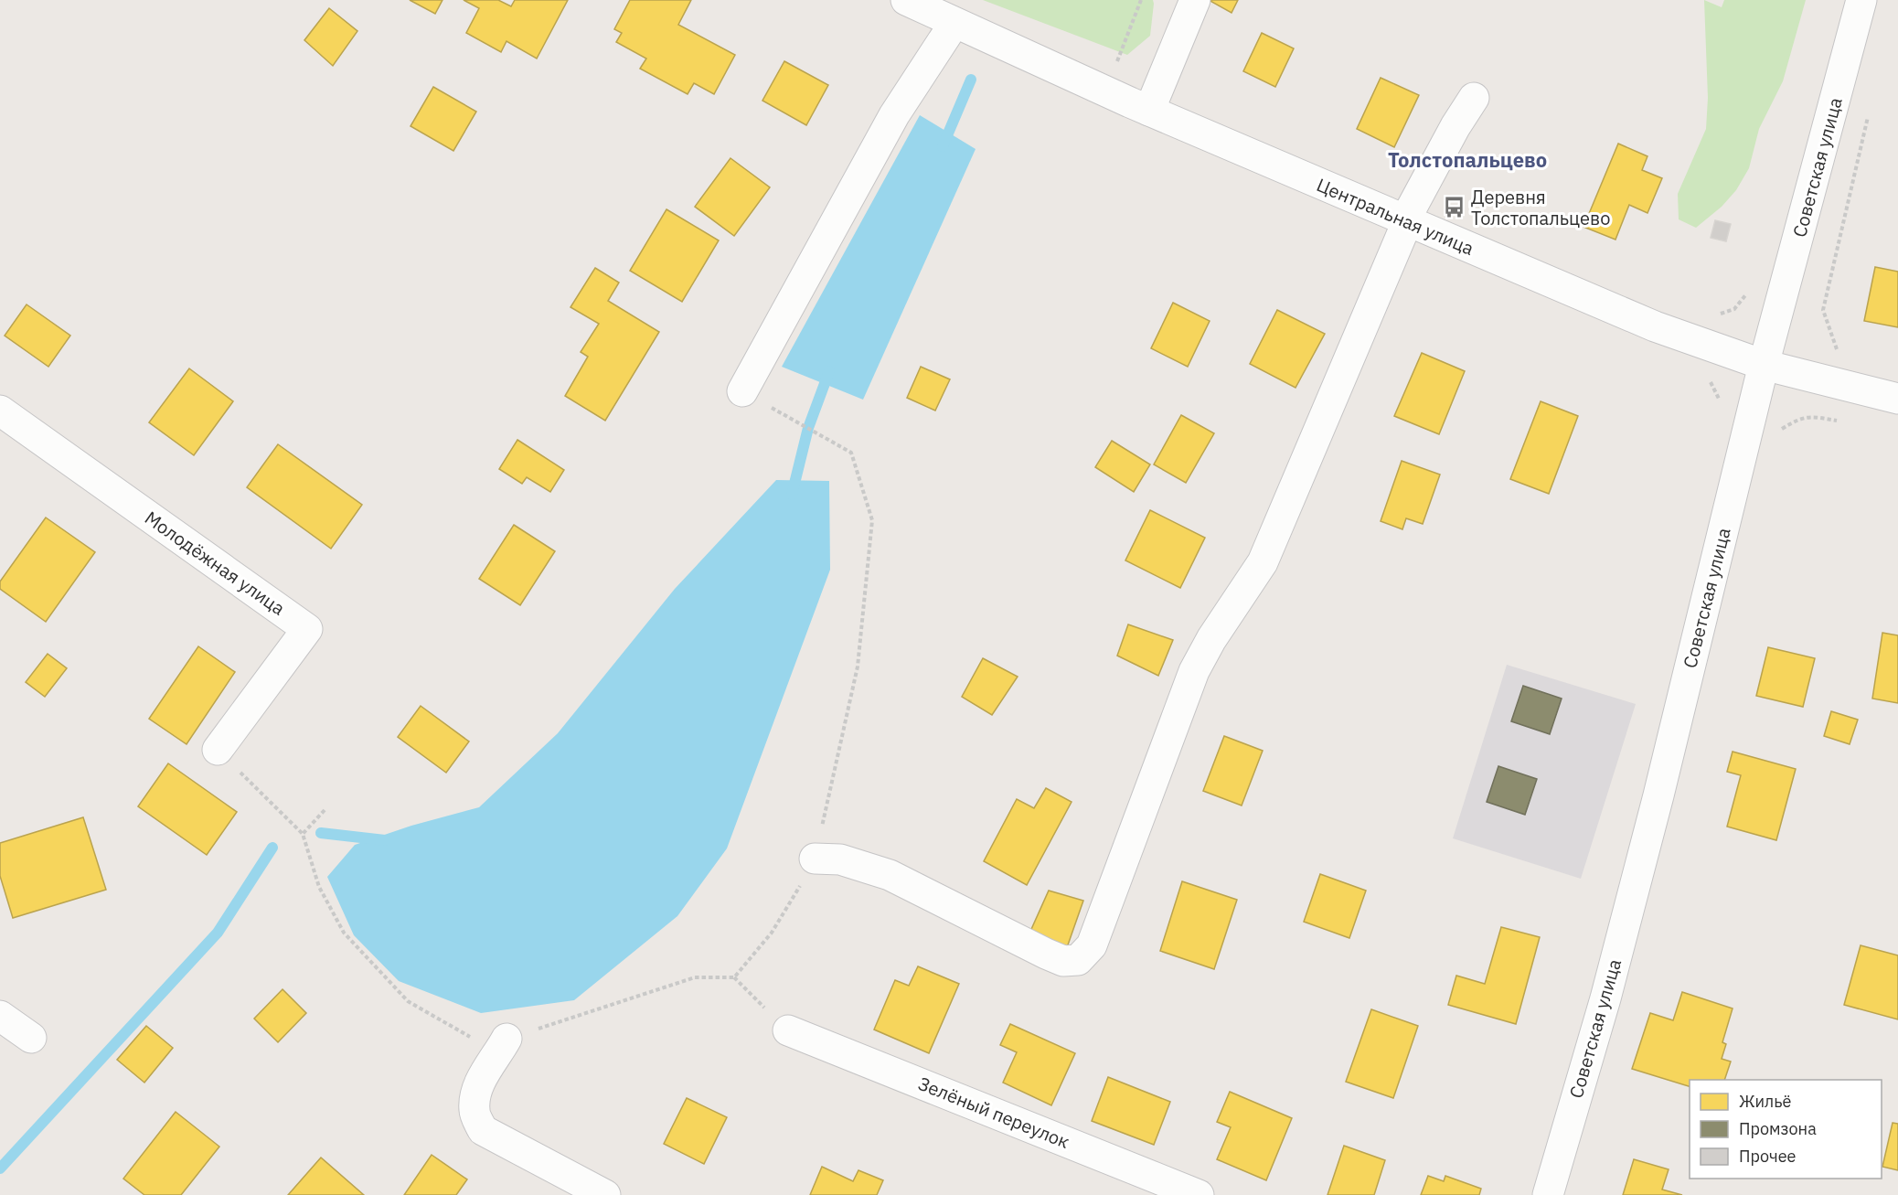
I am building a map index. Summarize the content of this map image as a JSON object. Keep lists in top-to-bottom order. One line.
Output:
{"streets":{"street":["Советская улица","Центральная улица","Молодёжная улица","Зелёный переулок"]},"crossings":[["Советская улица","Центральная улица"]],"districts":["Толстопальцево"],"places":{"bus stop":["Деревня Толстопальцево"]},"legend":["Жильё","Промзона","Прочее"]}
